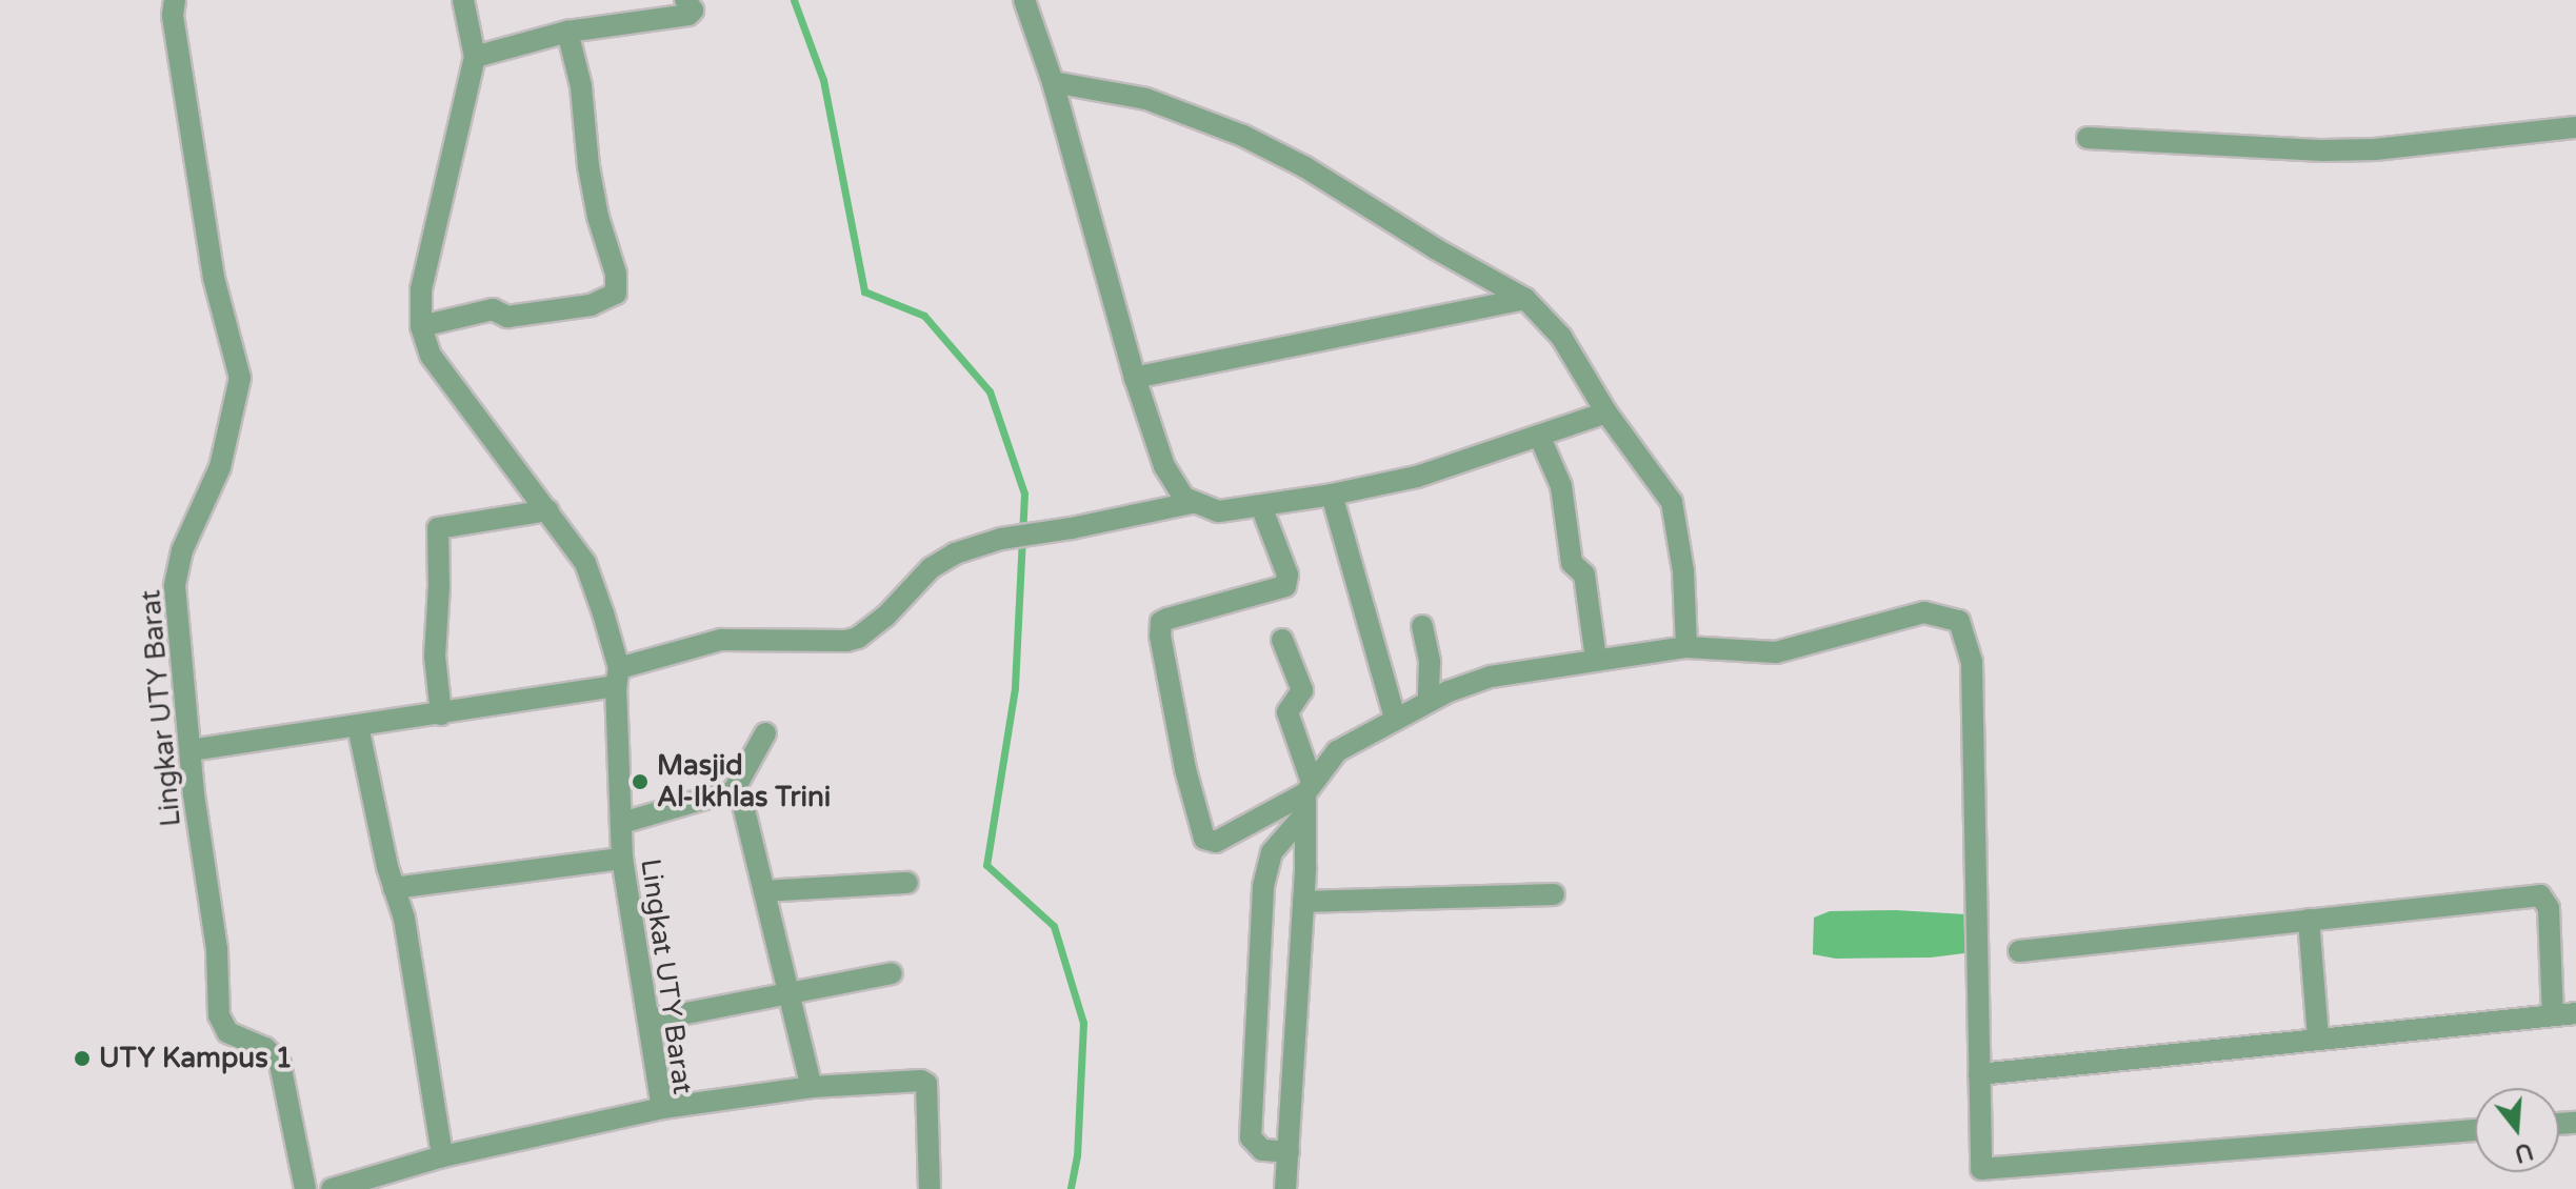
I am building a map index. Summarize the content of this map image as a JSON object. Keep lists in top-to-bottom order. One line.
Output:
{"streets":{"street":["Lingkar UTY Barat","Lingkat UTY Barat"]},"places":["Masjid Al-Ikhlas Trini","UTY Kampus 1"],"north":"bottom"}
